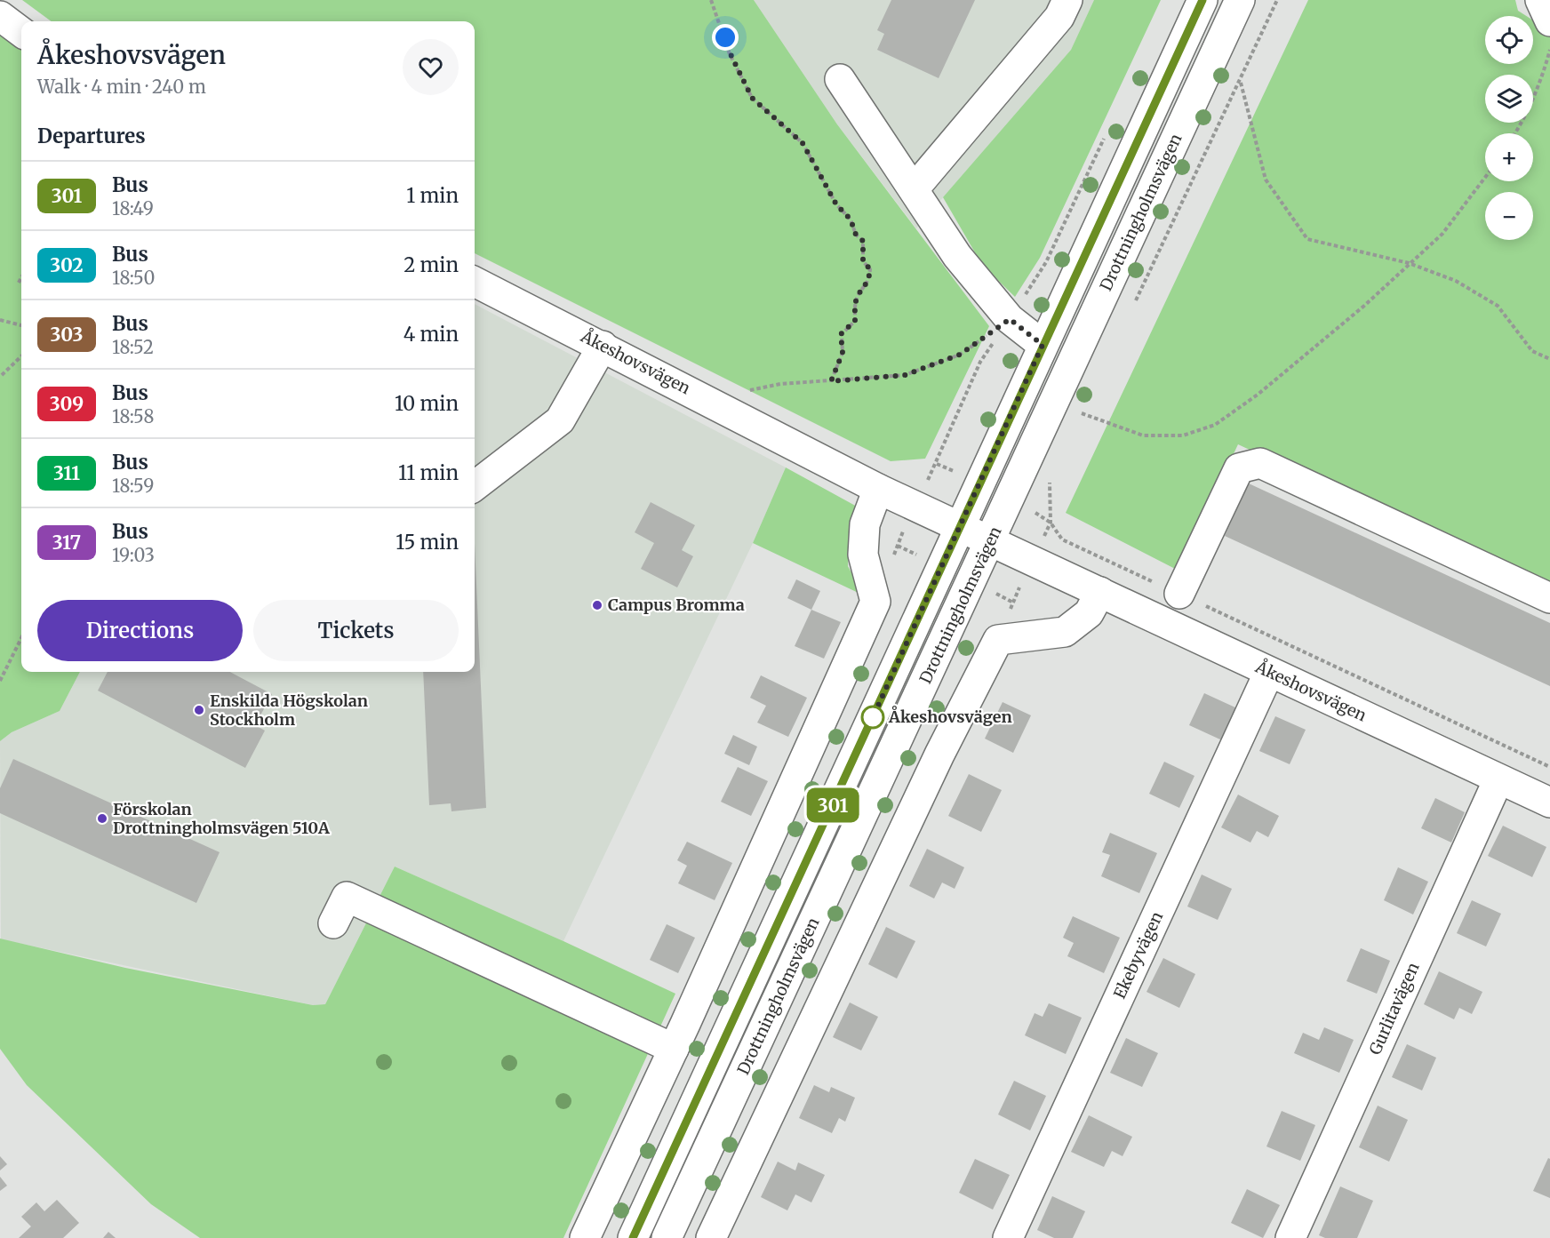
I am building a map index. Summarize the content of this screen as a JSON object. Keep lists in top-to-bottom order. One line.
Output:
{"streets":{"street":["Drottningholmsvägen","Åkeshovsvägen","Ekebyvägen","Gurlitavägen"]},"crossings":[["Drottningholmsvägen","Åkeshovsvägen"],["Åkeshovsvägen","Ekebyvägen"],["Åkeshovsvägen","Gurlitavägen"]],"places":["Campus Bromma","Enskilda Högskolan Stockholm","Åkeshovsvägen","Förskolan Drottningholmsvägen 510A"],"lines":["bus line 301"],"page":{"on_map":"301","map_buttons":["+","−"],"heading":[["Åkeshovsvägen","Walk · 4 min · 240 m"],"Departures"],"list":[{"mark":"301","name":"Bus","note":"18:49","value":"1 min"},{"mark":"302","name":"Bus","note":"18:50","value":"2 min"},{"mark":"303","name":"Bus","note":"18:52","value":"4 min"},{"mark":"309","name":"Bus","note":"18:58","value":"10 min"},{"mark":"311","name":"Bus","note":"18:59","value":"11 min"},{"mark":"317","name":"Bus","note":"19:03","value":"15 min"}],"buttons":["Directions","Tickets"]}}
